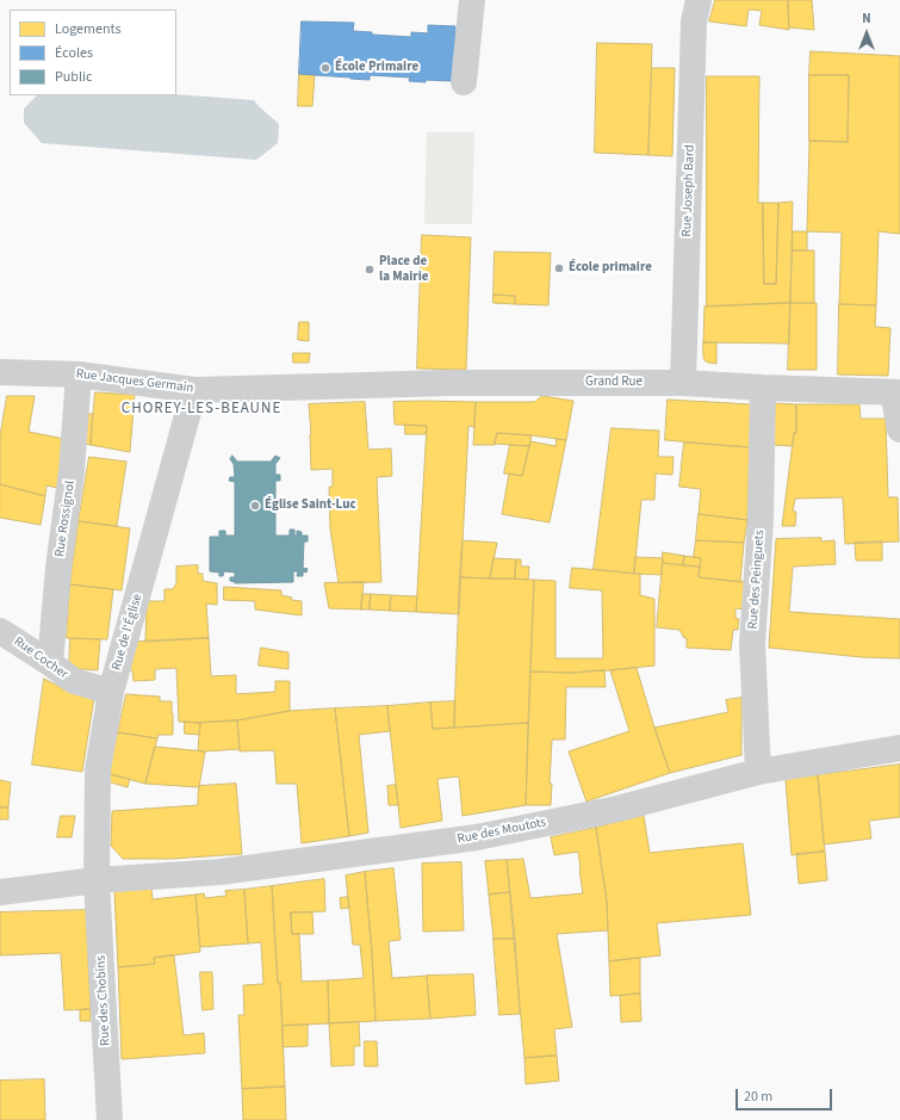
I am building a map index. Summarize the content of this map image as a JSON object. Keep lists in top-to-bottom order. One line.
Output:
{"streets":{"street":["Rue Joseph Bard","Rue Jacques Germain","Grand Rue","Rue Rossignol","Rue des Peinguets","Rue de l'Église","Rue Cocher","Rue des Moutots","Rue des Chobins"]},"crossings":[["Rue Joseph Bard","Grand Rue"],["Rue Jacques Germain","Grand Rue"],["Rue Jacques Germain","Rue Rossignol"],["Rue Jacques Germain","Rue de l'Église"],["Grand Rue","Rue des Peinguets"],["Rue Rossignol","Rue Cocher"],["Rue des Peinguets","Rue des Moutots"],["Rue de l'Église","Rue Cocher"],["Rue de l'Église","Rue des Moutots"],["Rue de l'Église","Rue des Chobins"],["Rue des Moutots","Rue des Chobins"]],"districts":["CHOREY-LES-BEAUNE"],"places":["École Primaire","École primaire","Place de la Mairie","Église Saint-Luc"],"legend":["Logements","Écoles","Public"],"scale_bar":"20 m","north":"top"}
